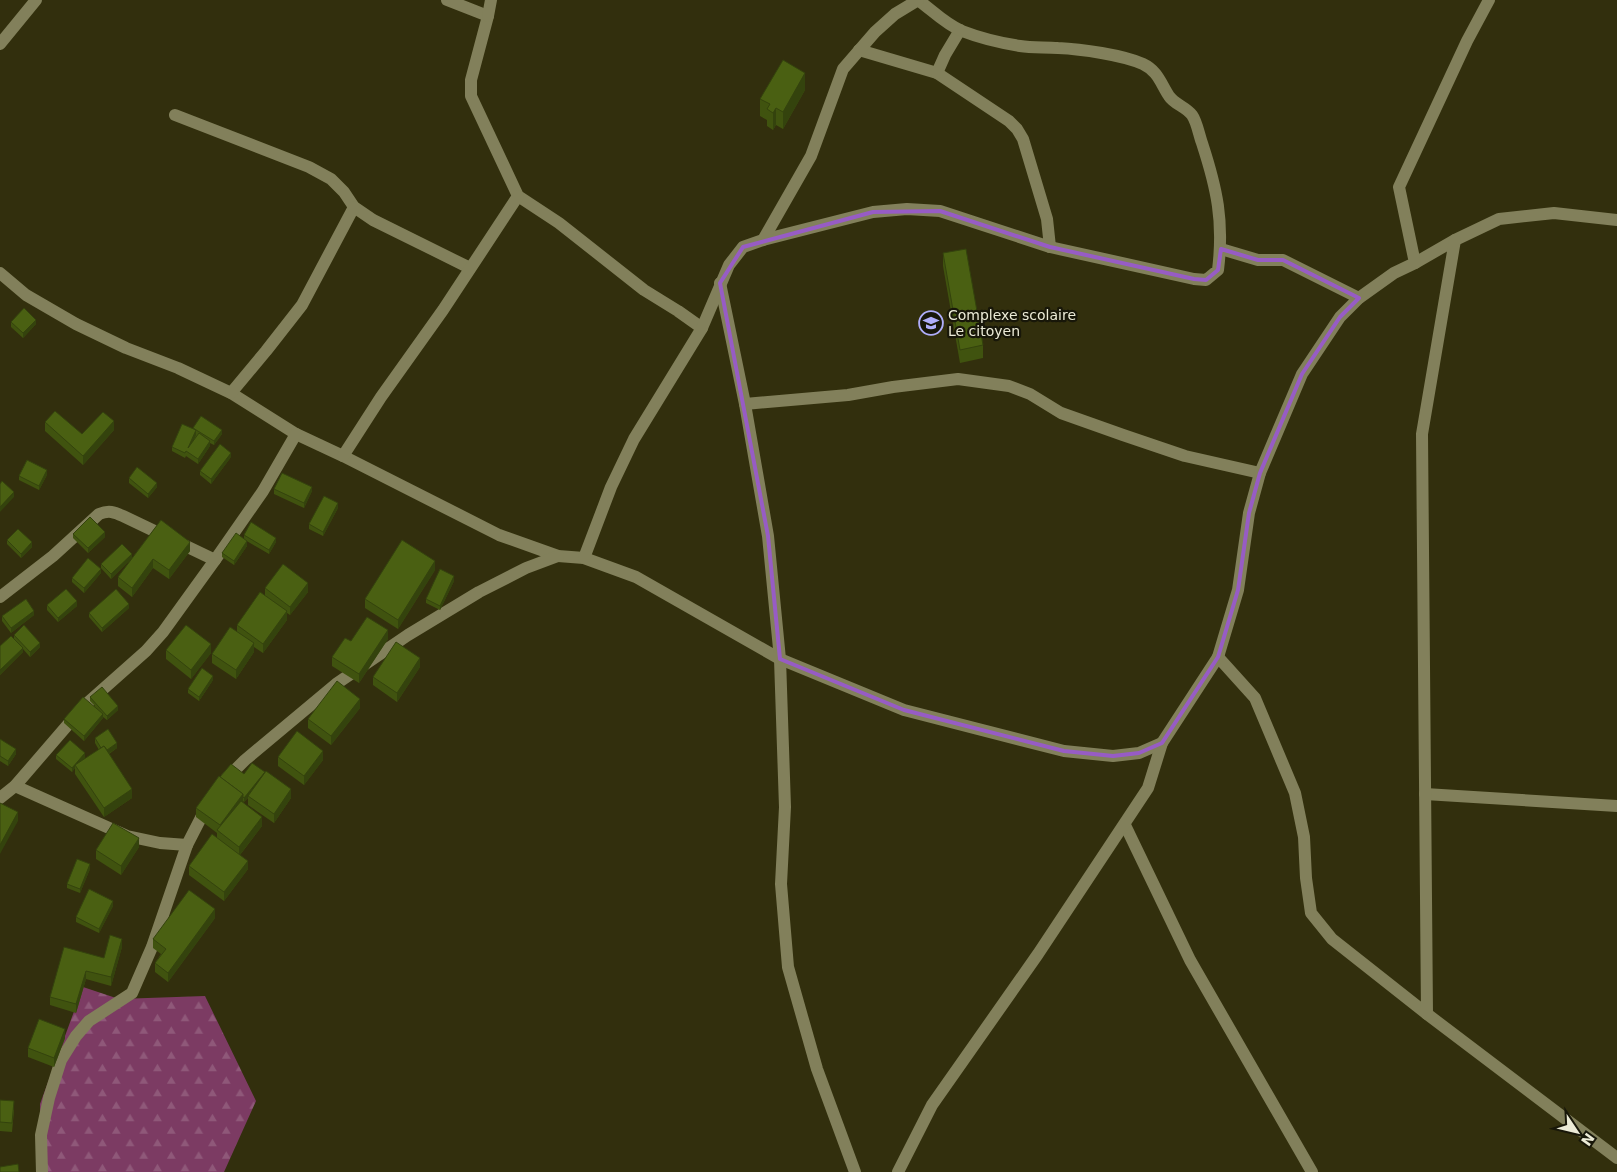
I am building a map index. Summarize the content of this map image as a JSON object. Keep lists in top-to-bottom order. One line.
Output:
{"places":{"school or university":["Complexe scolaire Le citoyen"]},"north":"bottom right"}
